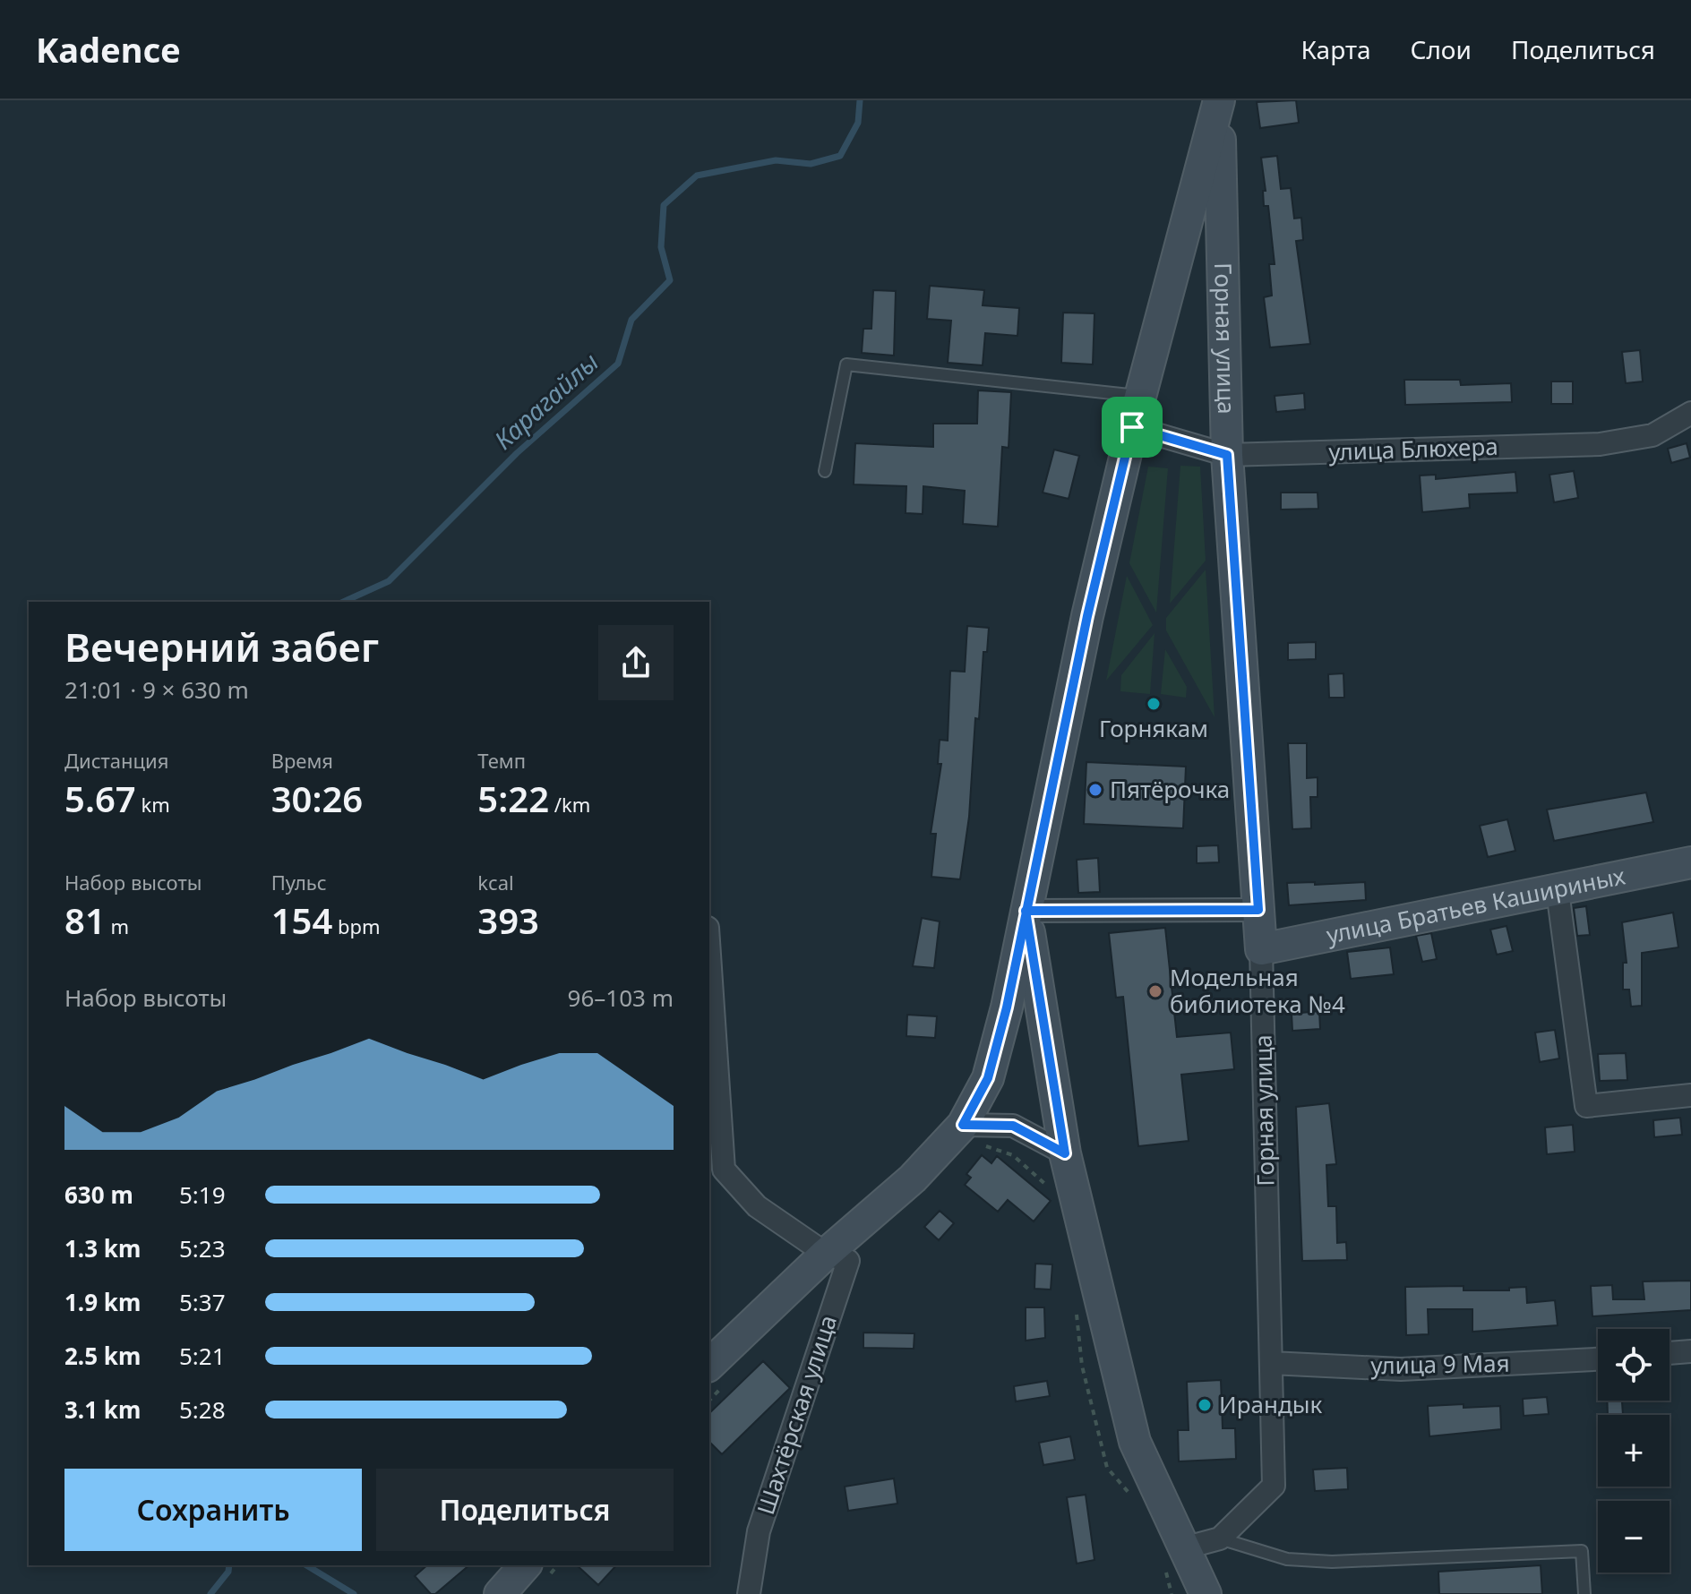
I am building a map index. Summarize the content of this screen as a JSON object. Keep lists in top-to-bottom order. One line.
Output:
{"streets":{"street":["Горная улица","улица Блюхера","улица Братьев Кашириных","улица 9 Мая","Шахтёрская улица"]},"crossings":[["Горная улица","улица Блюхера"],["Горная улица","улица Братьев Кашириных"],["Горная улица","улица 9 Мая"]],"water":["Карагайлы"],"places":["Горнякам","Пятёрочка","Модельная библиотека №4","Ирандык"],"page":{"header":"Kadence","nav":["Карта","Слои","Поделиться"],"heading":["Вечерний забег","21:01 · 9 × 630 m"],"stats":[["Дистанция","5.67 km"],["Время","30:26"],["Темп","5:22 /km"],["Набор высоты","81 m"],["Пульс","154 bpm"],["kcal","393"]],"chart":["Набор высоты","96–103 m"],"list":[{"name":"630 m","note":"5:19"},{"name":"1.3 km","note":"5:23"},{"name":"1.9 km","note":"5:37"},{"name":"2.5 km","note":"5:21"},{"name":"3.1 km","note":"5:28"}],"map_buttons":["+","−"],"buttons":["Сохранить","Поделиться"]}}
